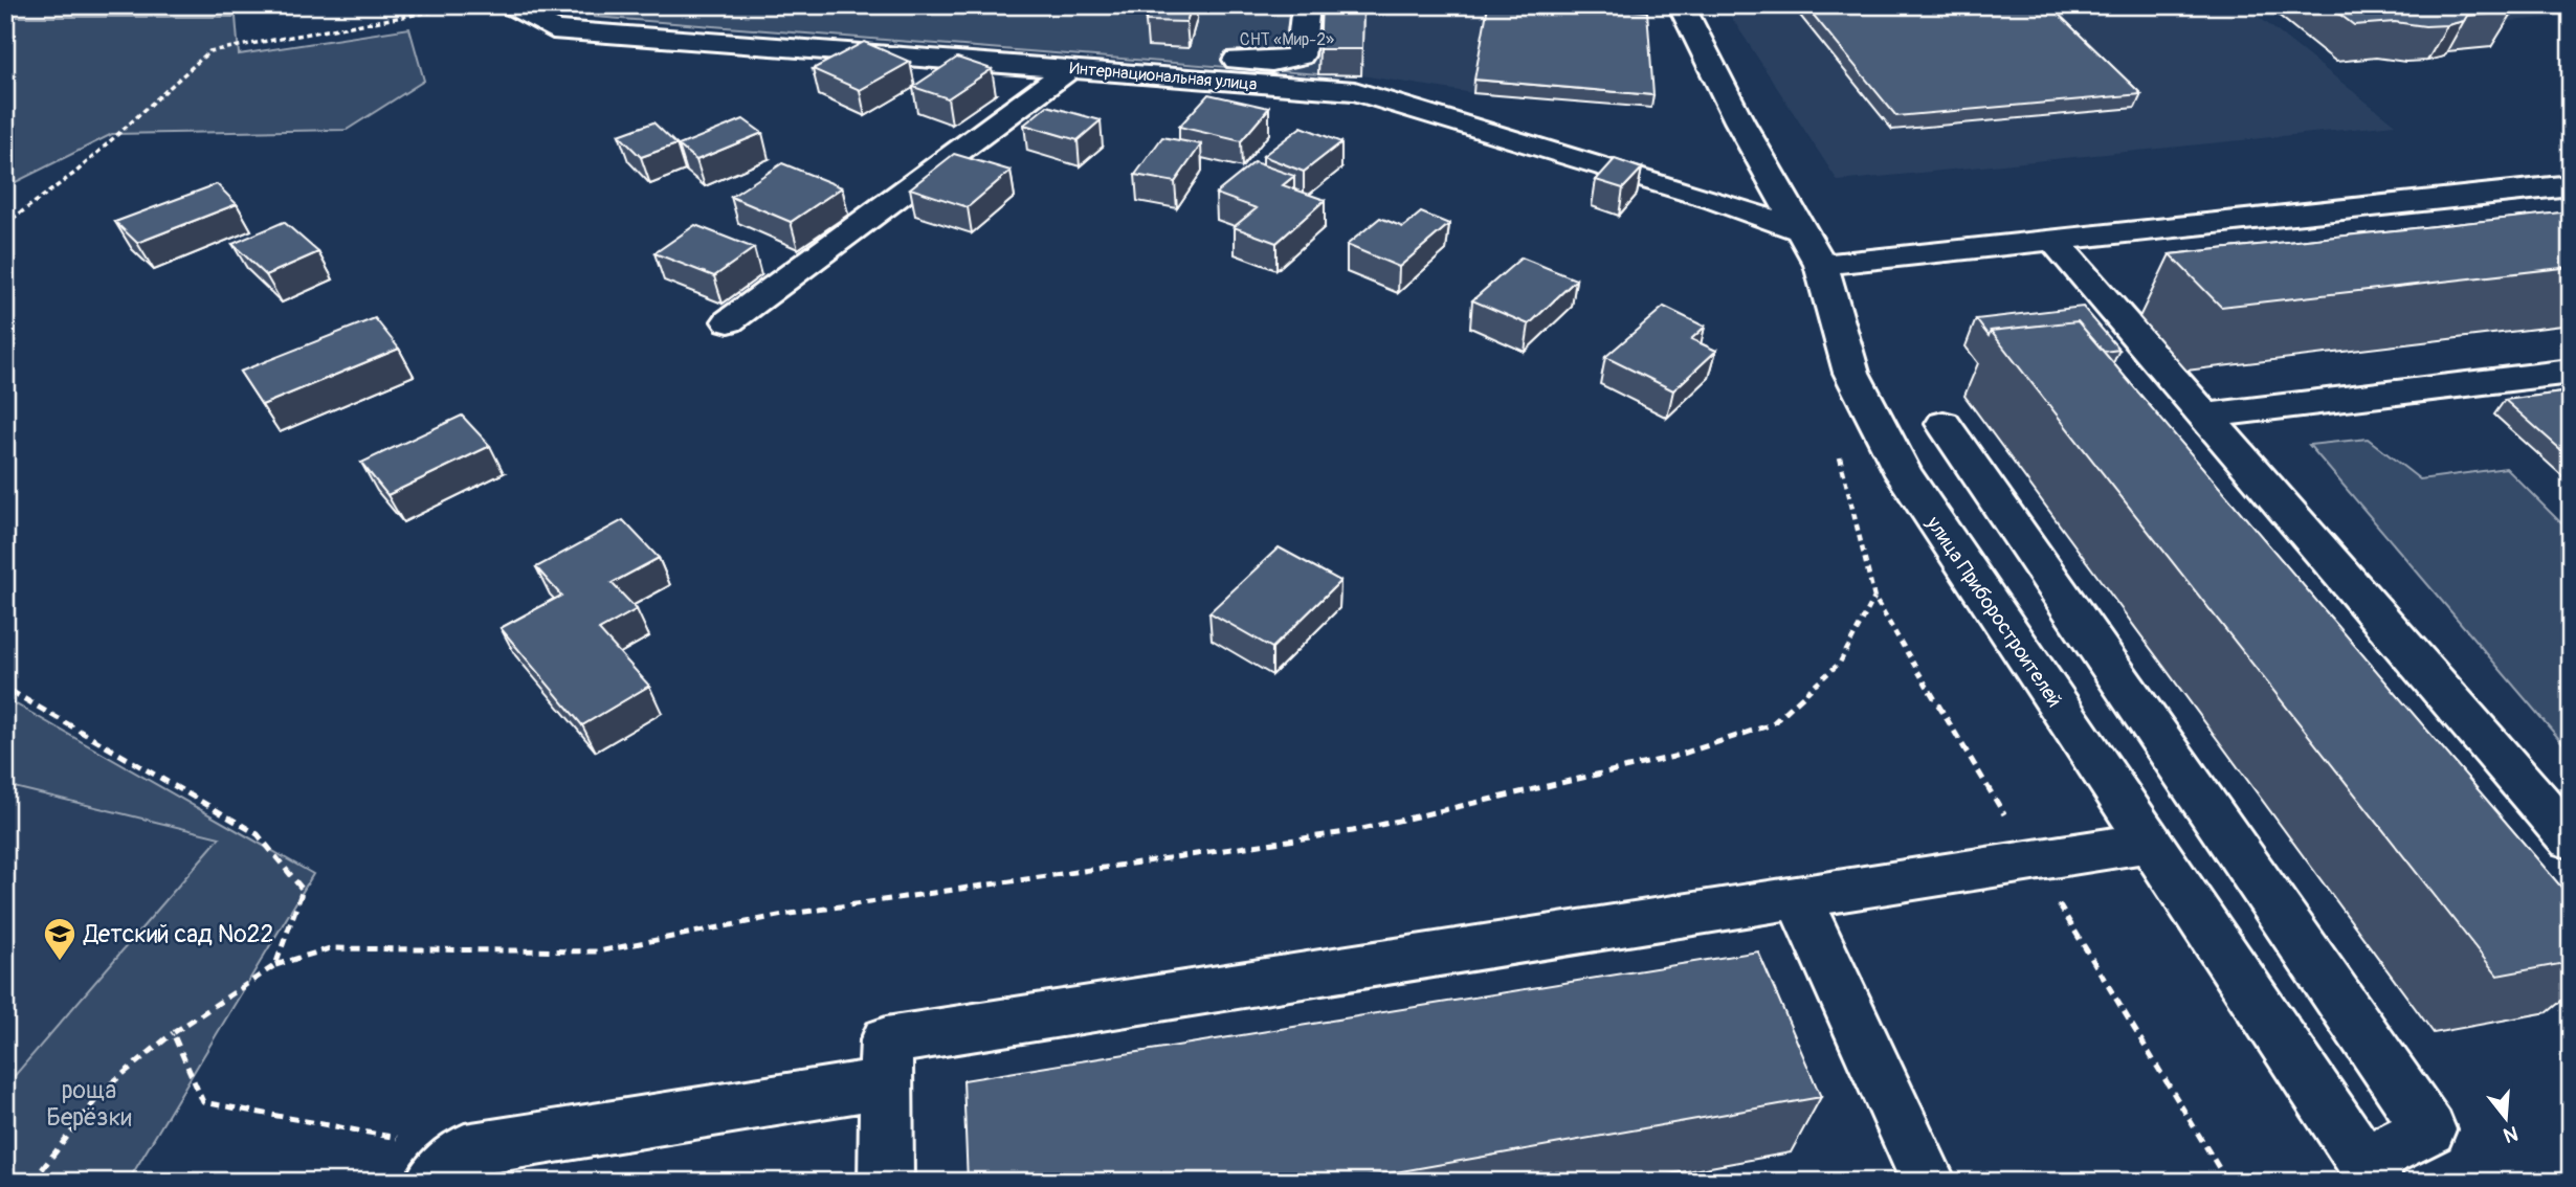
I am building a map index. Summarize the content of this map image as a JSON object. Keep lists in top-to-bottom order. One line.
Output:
{"streets":{"street":["Интернациональная улица","улица Приборостроителей"]},"crossings":[["Интернациональная улица","улица Приборостроителей"]],"parks":["СНТ «Мир-2»","роща Берёзки"],"places":{"school or university":["Детский сад №22"]},"north":"bottom"}
